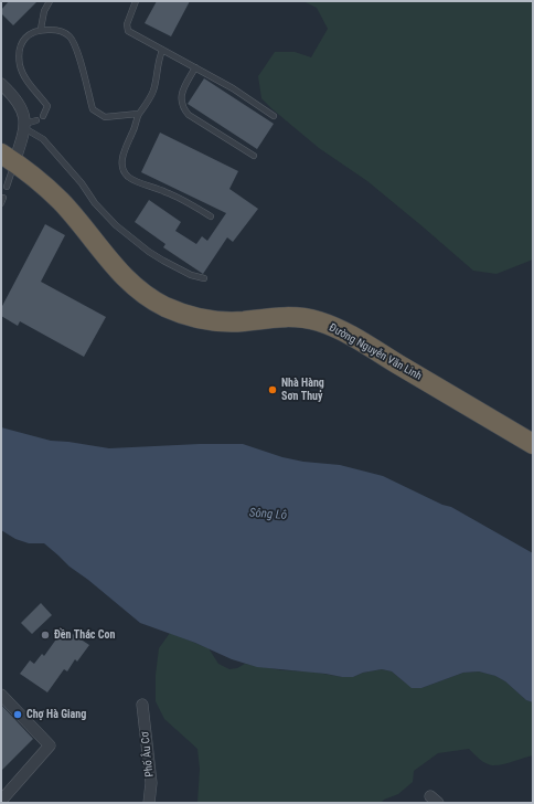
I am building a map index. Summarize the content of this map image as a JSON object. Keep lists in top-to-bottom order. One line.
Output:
{"streets":{"highway":["Đường Nguyễn Văn Linh"],"street":["Phố Âu Cơ"]},"water":["Sông Lô"],"places":["Nhà Hàng Sơn Thuỷ","Đền Thác Con","Chợ Hà Giang"]}
